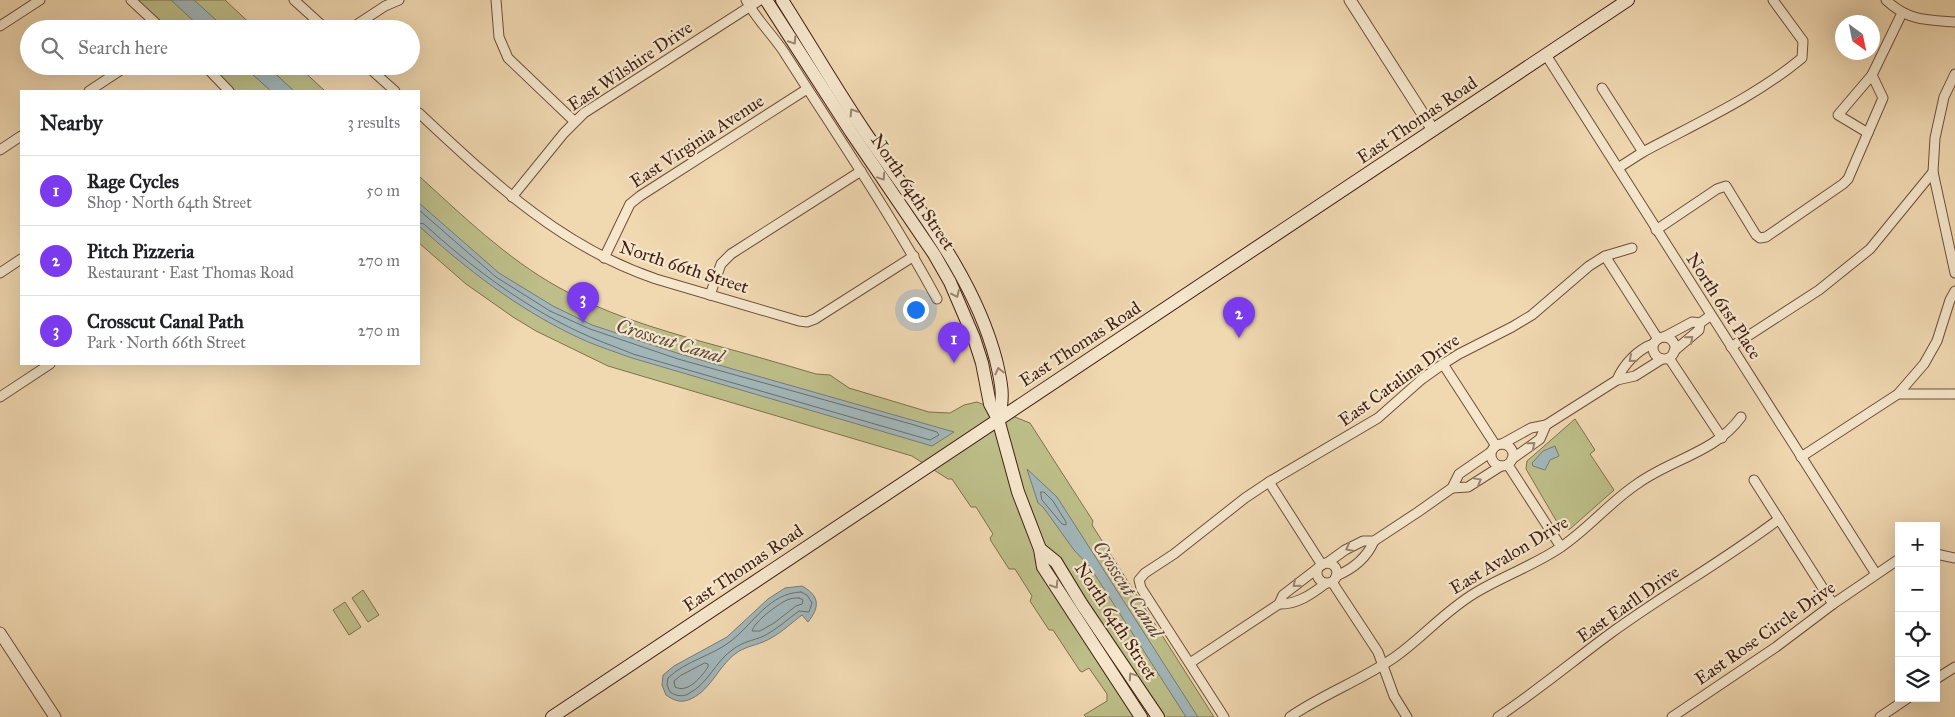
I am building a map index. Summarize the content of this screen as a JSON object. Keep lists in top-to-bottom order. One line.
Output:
{"streets":{"main road":["East Thomas Road","North 64th Street"],"street":["East Wilshire Drive","East Virginia Avenue","North 66th Street","North 61st Place","East Catalina Drive","East Avalon Drive","East Earll Drive","East Rose Circle Drive"]},"crossings":[["East Wilshire Drive","North 64th Street"],["East Wilshire Drive","North 66th Street"],["East Thomas Road","North 64th Street"],["East Thomas Road","North 61st Place"],["East Virginia Avenue","North 64th Street"],["East Virginia Avenue","North 66th Street"],["North 64th Street","North 66th Street"],["North 61st Place","East Rose Circle Drive"]],"water":["Crosscut Canal"],"north":"bottom right","page":{"search":"Search here","heading":["Nearby","3 results"],"list":[{"mark":"1","name":"Rage Cycles","note":"Shop · North 64th Street","value":"50 m"},{"mark":"2","name":"Pitch Pizzeria","note":"Restaurant · East Thomas Road","value":"270 m"},{"mark":"3","name":"Crosscut Canal Path","note":"Park · North 66th Street","value":"270 m"}],"pins":["3","2","1"],"map_buttons":["+","−"]}}
